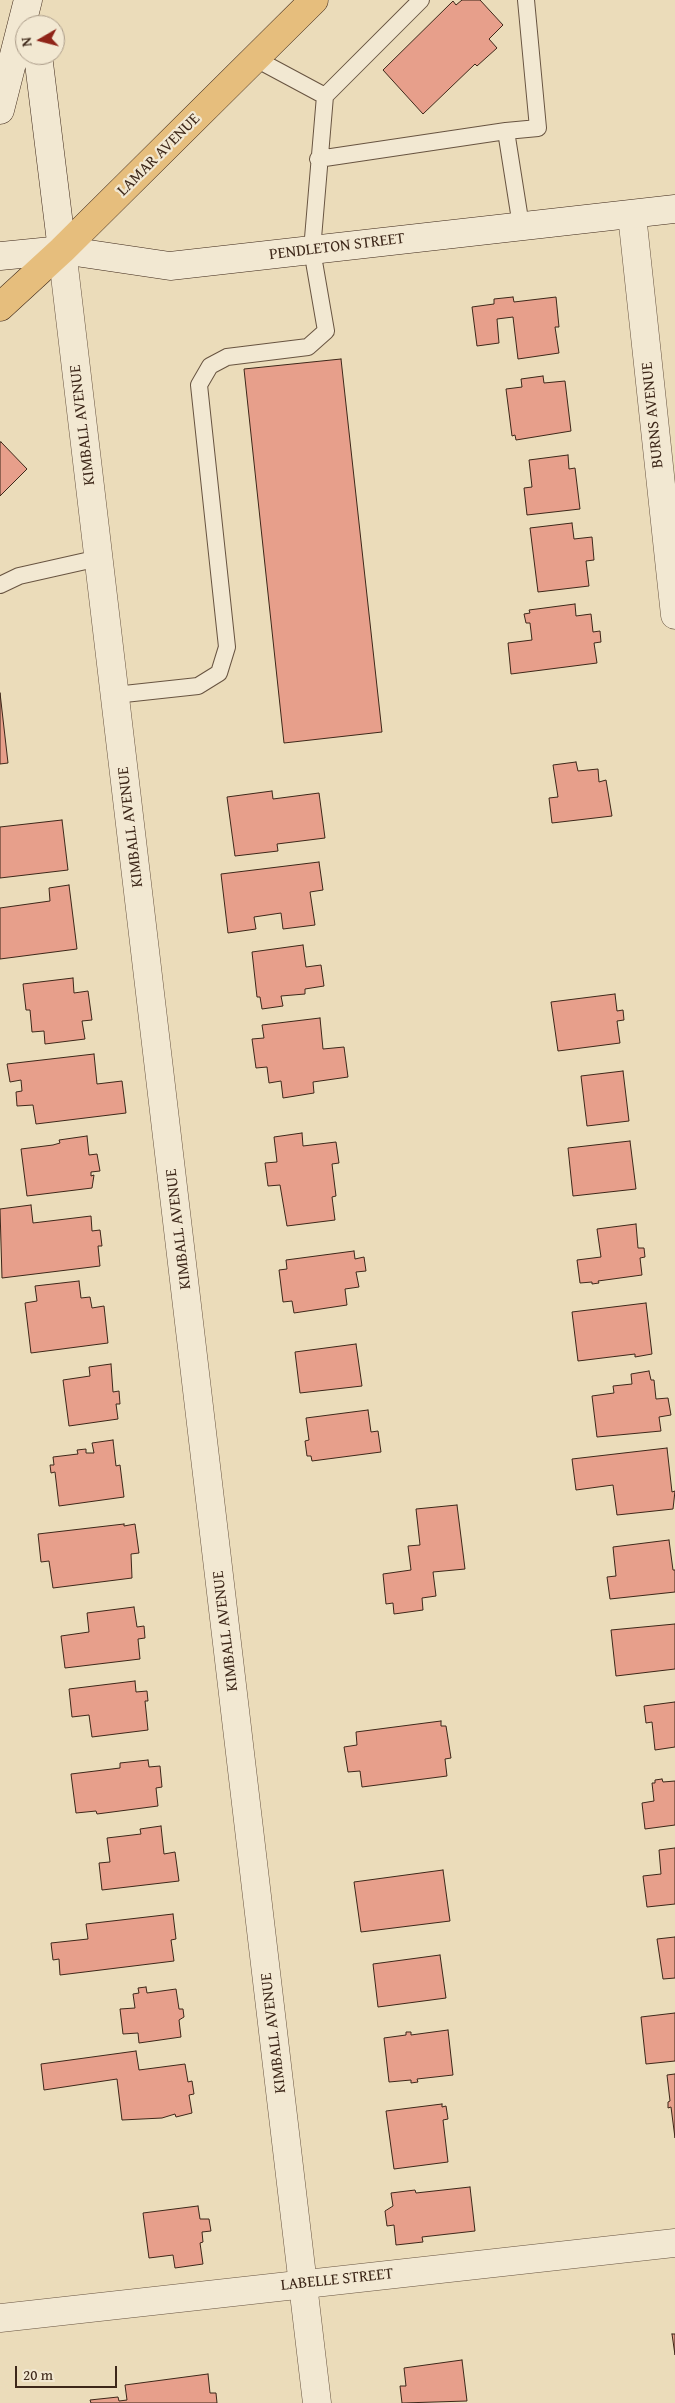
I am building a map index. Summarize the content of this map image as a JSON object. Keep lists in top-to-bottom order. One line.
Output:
{"streets":{"main road":["LAMAR AVENUE"],"street":["PENDLETON STREET","BURNS AVENUE","KIMBALL AVENUE","LABELLE STREET"]},"crossings":[["LAMAR AVENUE","PENDLETON STREET"],["LAMAR AVENUE","KIMBALL AVENUE"],["PENDLETON STREET","BURNS AVENUE"],["PENDLETON STREET","KIMBALL AVENUE"],["KIMBALL AVENUE","LABELLE STREET"]],"scale_bar":"20 m","north":"left"}
